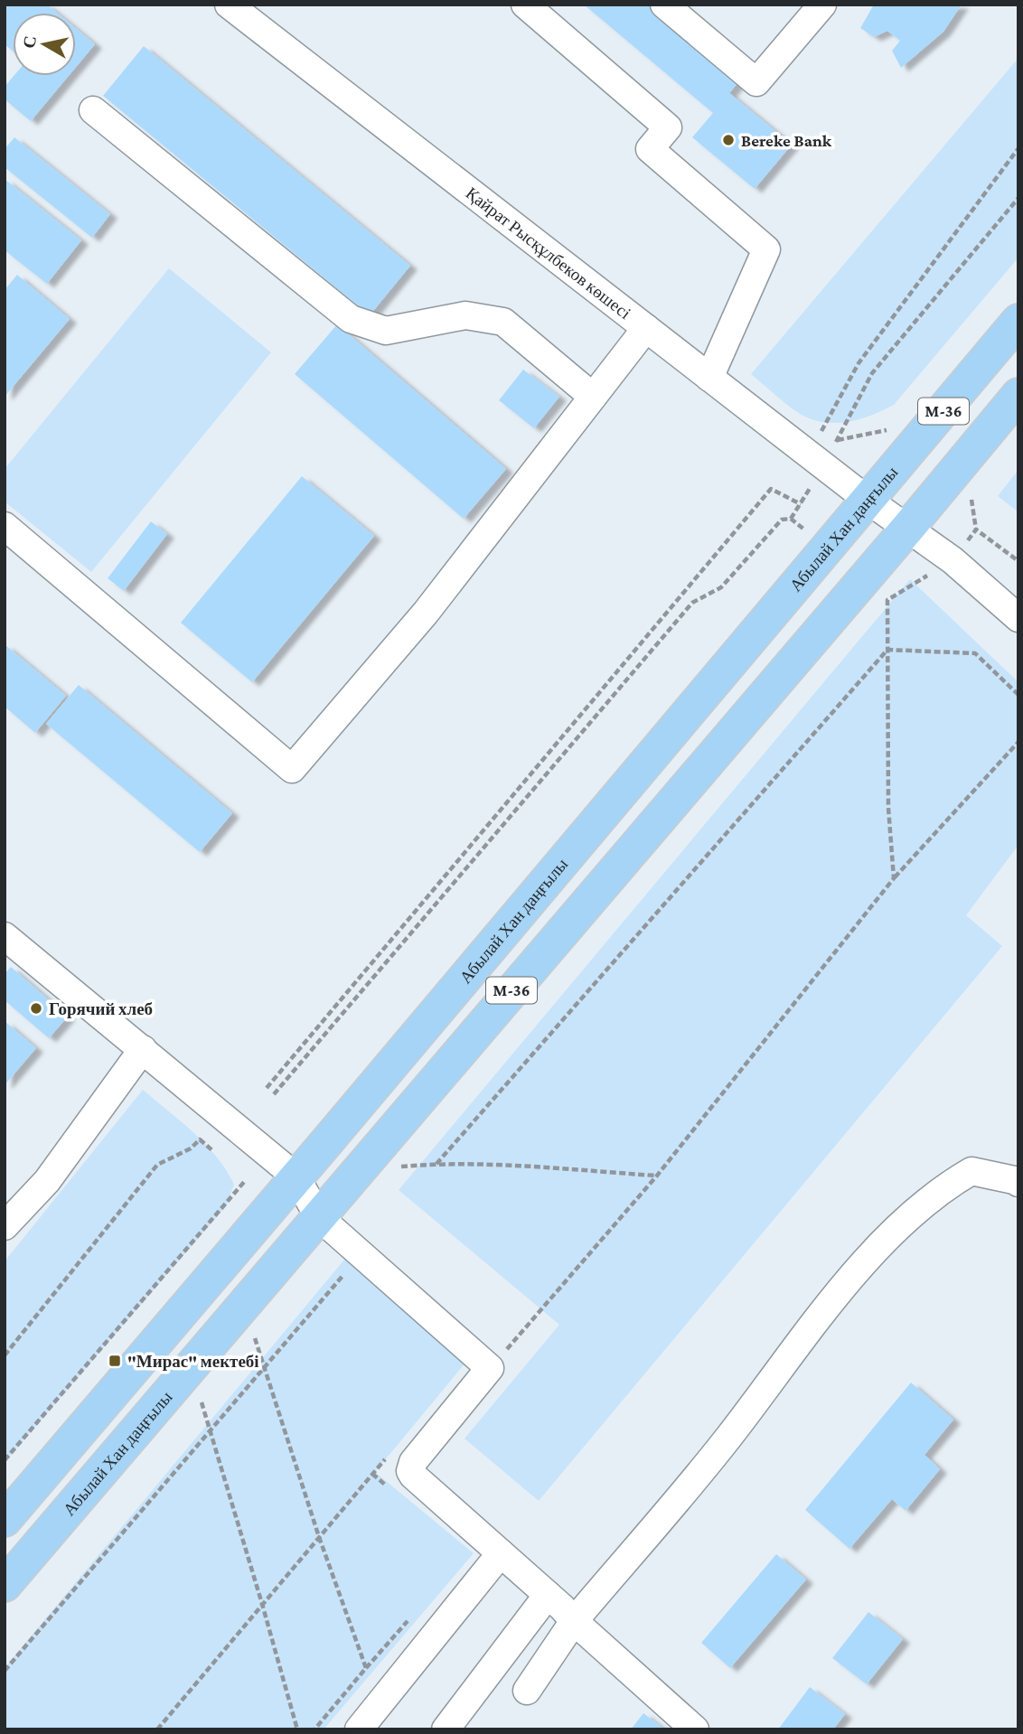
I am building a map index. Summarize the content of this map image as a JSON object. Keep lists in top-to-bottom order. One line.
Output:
{"streets":{"main road":["M-36","Абылай Хан даңғылы"],"street":["Қайрат Рысқұлбеков көшесі"]},"crossings":[["Қайрат Рысқұлбеков көшесі","Абылай Хан даңғылы"]],"places":{"other":["Bereke Bank","Горячий хлеб"],"transit":["\"Мирас\" мектебі"]},"north":"left"}
